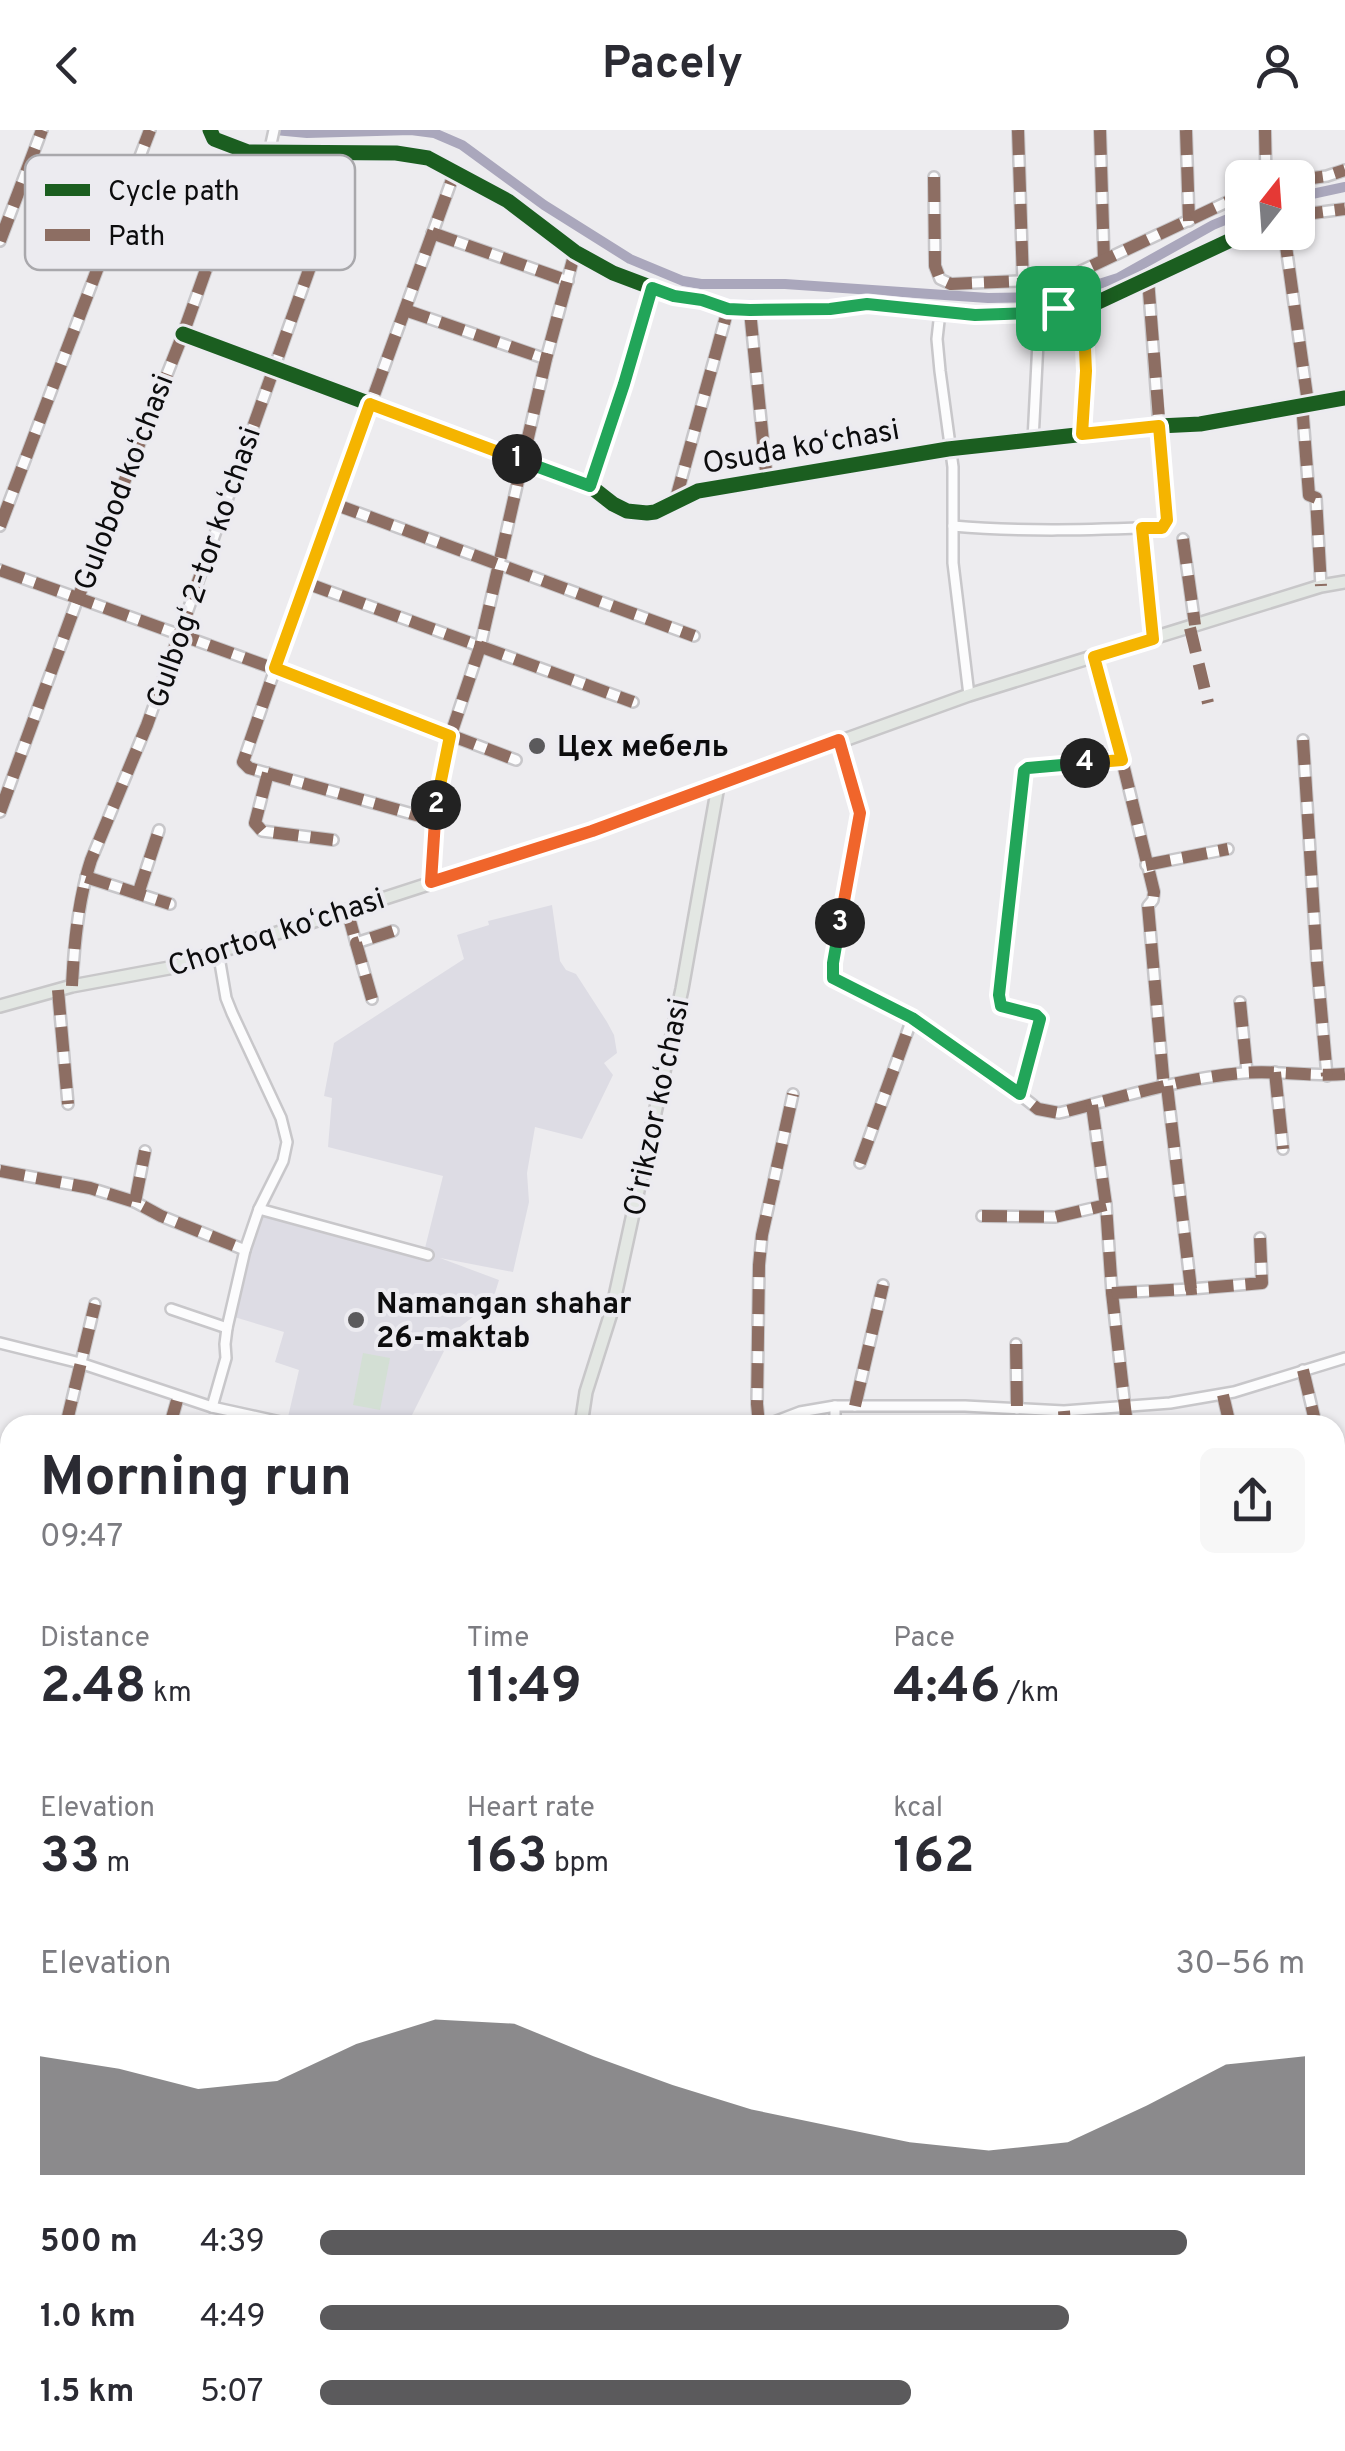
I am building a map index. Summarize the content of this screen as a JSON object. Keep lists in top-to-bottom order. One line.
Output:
{"streets":{"main road":["Chortoq koʻchasi","Oʻrikzor koʻchasi"],"street":["Osuda koʻchasi","Gulobod koʻchasi","Gulbogʻ 2-tor koʻchasi"]},"crossings":[["Osuda koʻchasi","Gulobod koʻchasi"],["Osuda koʻchasi","Gulbogʻ 2-tor koʻchasi"],["Gulbogʻ 2-tor koʻchasi","Chortoq koʻchasi"],["Chortoq koʻchasi","Oʻrikzor koʻchasi"]],"places":["Цех мебель","Namangan shahar 26-maktab"],"legend":["Cycle path","Path"],"north":"top","page":{"header":"Pacely","pins":["1","4","2","3"],"heading":["Morning run","09:47"],"stats":[["Distance","2.48 km"],["Time","11:49"],["Pace","4:46 /km"],["Elevation","33 m"],["Heart rate","163 bpm"],["kcal","162"]],"chart":["Elevation","30–56 m"],"list":[{"name":"500 m","note":"4:39"},{"name":"1.0 km","note":"4:49"},{"name":"1.5 km","note":"5:07"}]}}
